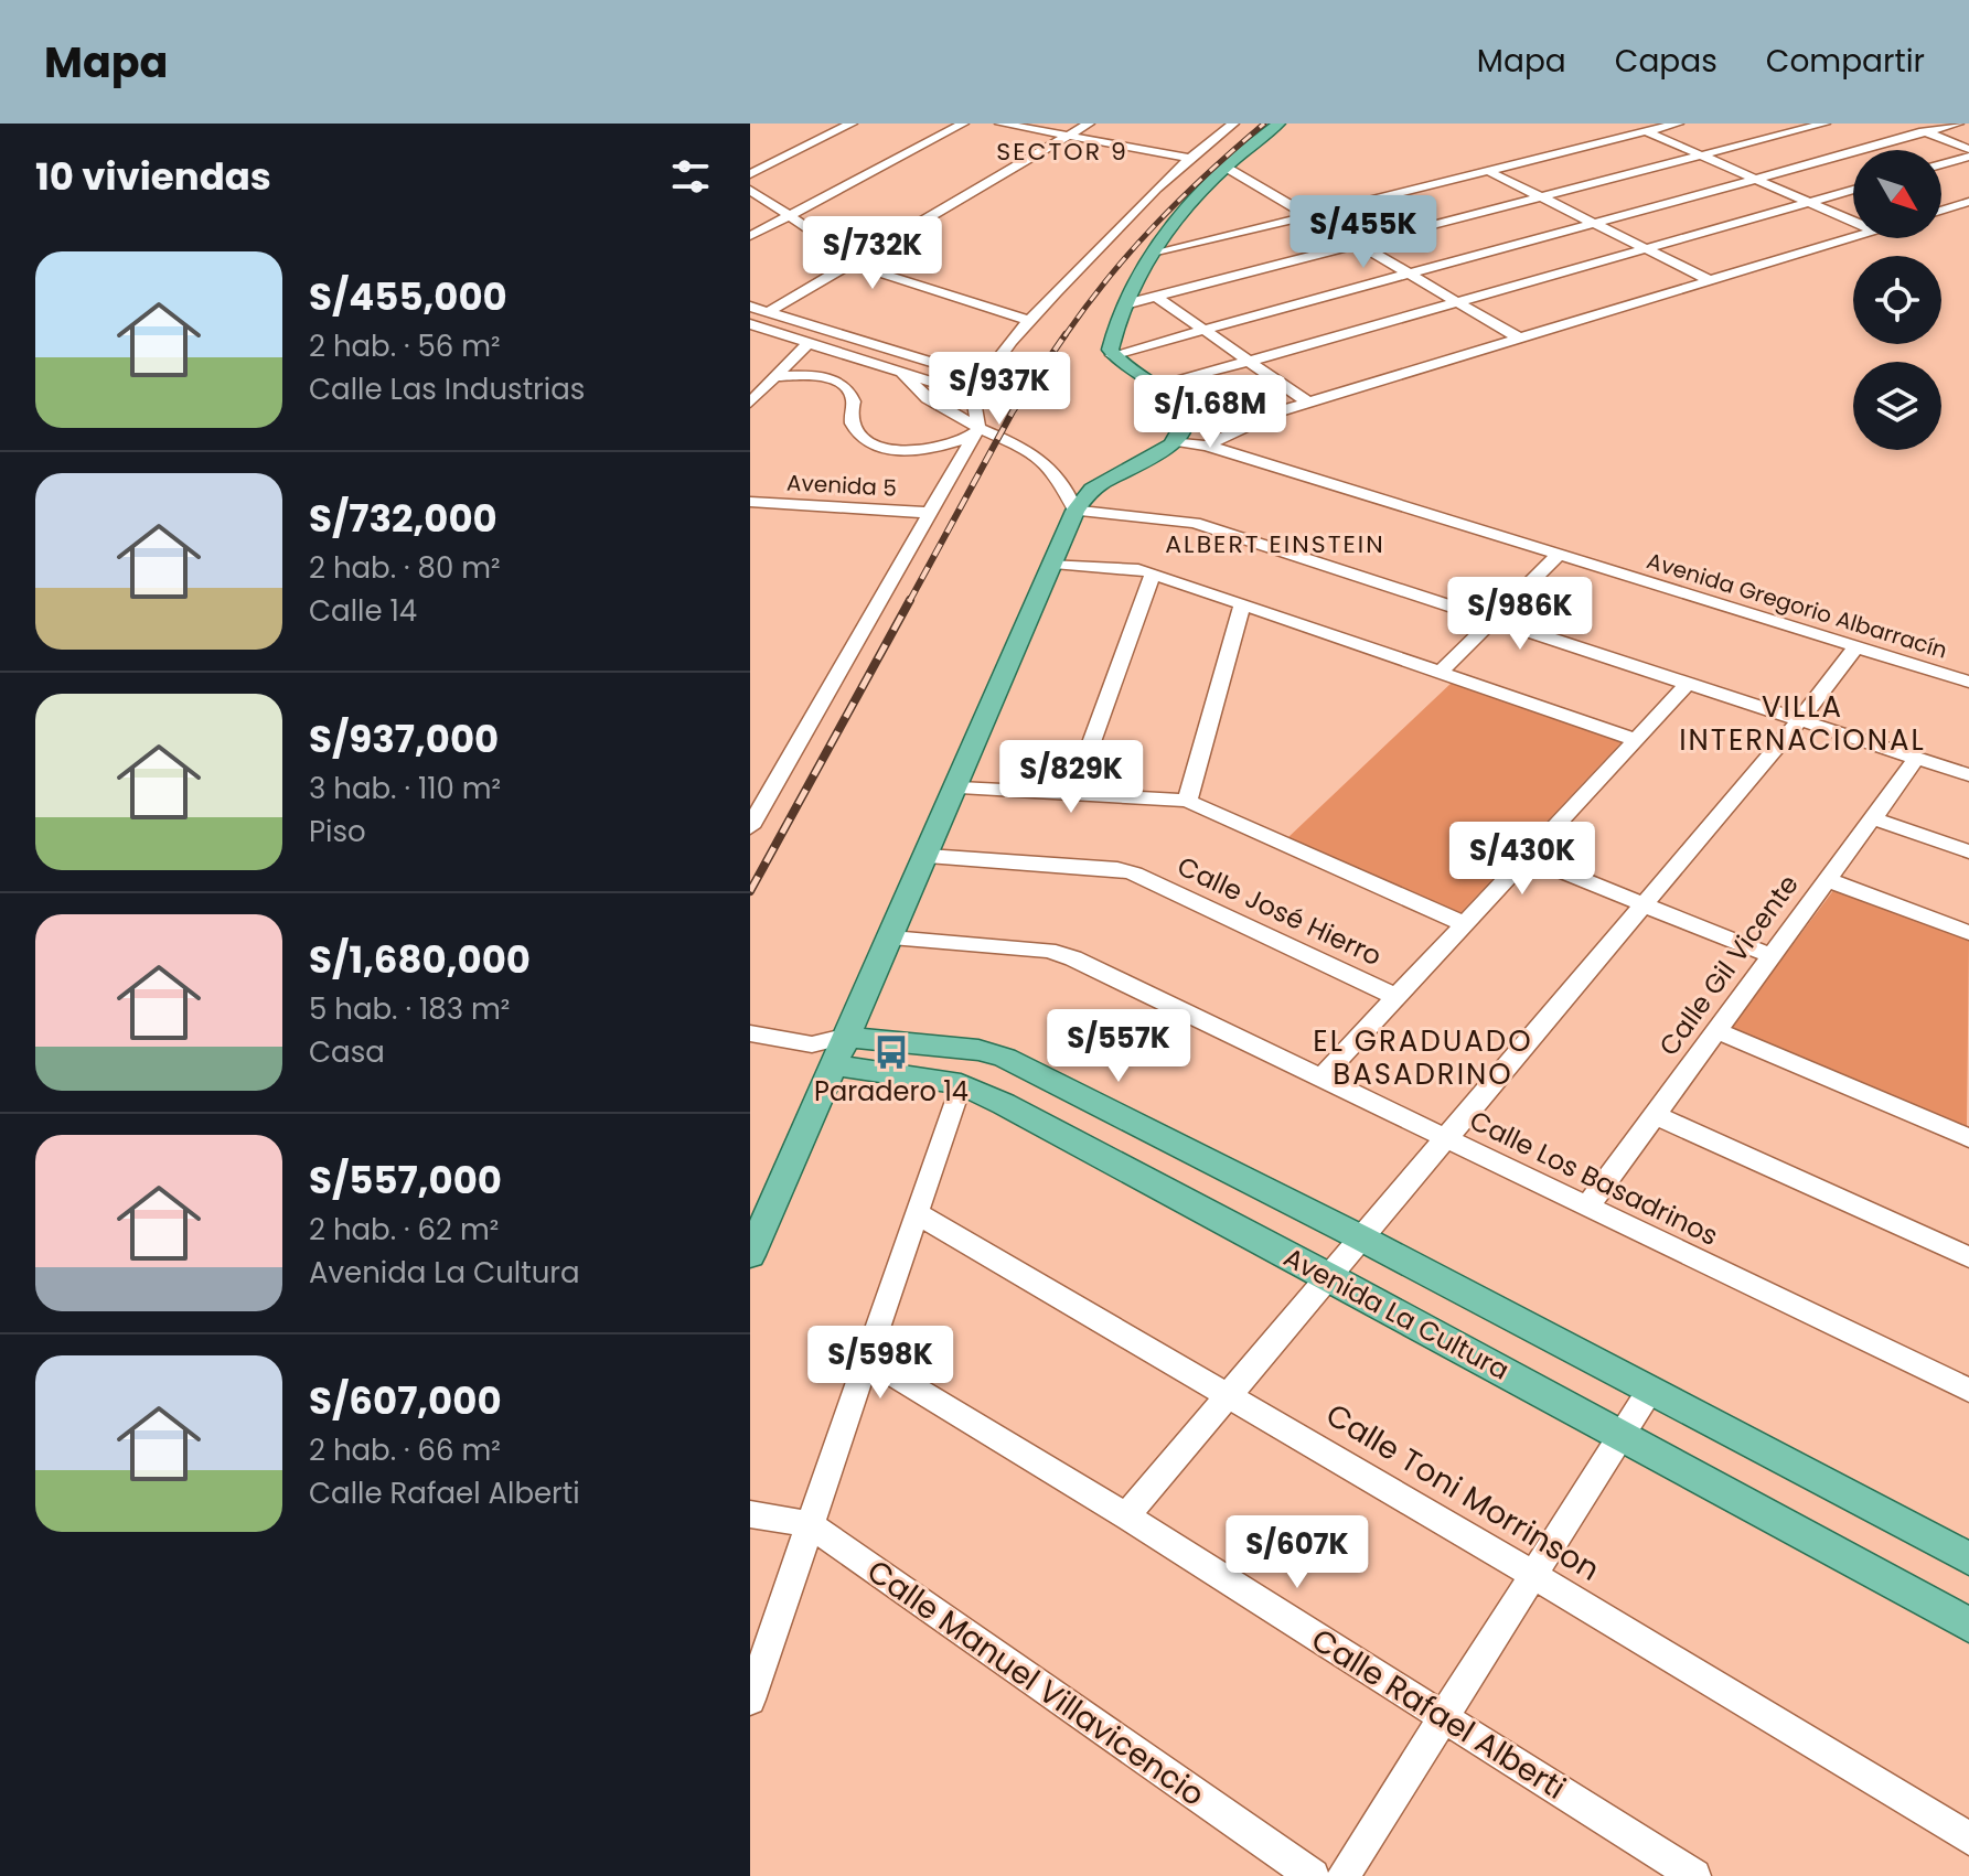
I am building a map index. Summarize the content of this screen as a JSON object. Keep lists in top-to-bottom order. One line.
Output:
{"streets":{"main road":["Avenida La Cultura"],"street":["Avenida 5","Avenida Gregorio Albarracín","Calle José Hierro","Calle Gil Vicente","Calle Los Basadrinos","Calle Toni Morrinson","Calle Manuel Villavicencio","Calle Rafael Alberti"]},"crossings":[["Calle Gil Vicente","Calle Los Basadrinos"]],"districts":["SECTOR 9","ALBERT EINSTEIN","VILLA INTERNACIONAL","EL GRADUADO BASADRINO"],"places":{"bus stop":["Paradero 14"]},"north":"bottom right","page":{"header":"Mapa","nav":["Mapa","Capas","Compartir"],"heading":"10 viviendas","price":["S/455K","S/732K","S/937K","S/1.68M","S/986K","S/829K","S/430K","S/557K","S/598K","S/607K"],"list":[{"name":"S/455,000","note":"2 hab. · 56 m² · Calle Las Industrias"},{"name":"S/732,000","note":"2 hab. · 80 m² · Calle 14"},{"name":"S/937,000","note":"3 hab. · 110 m² · Piso"},{"name":"S/1,680,000","note":"5 hab. · 183 m² · Casa"},{"name":"S/557,000","note":"2 hab. · 62 m² · Avenida La Cultura"},{"name":"S/607,000","note":"2 hab. · 66 m² · Calle Rafael Alberti"}]}}
